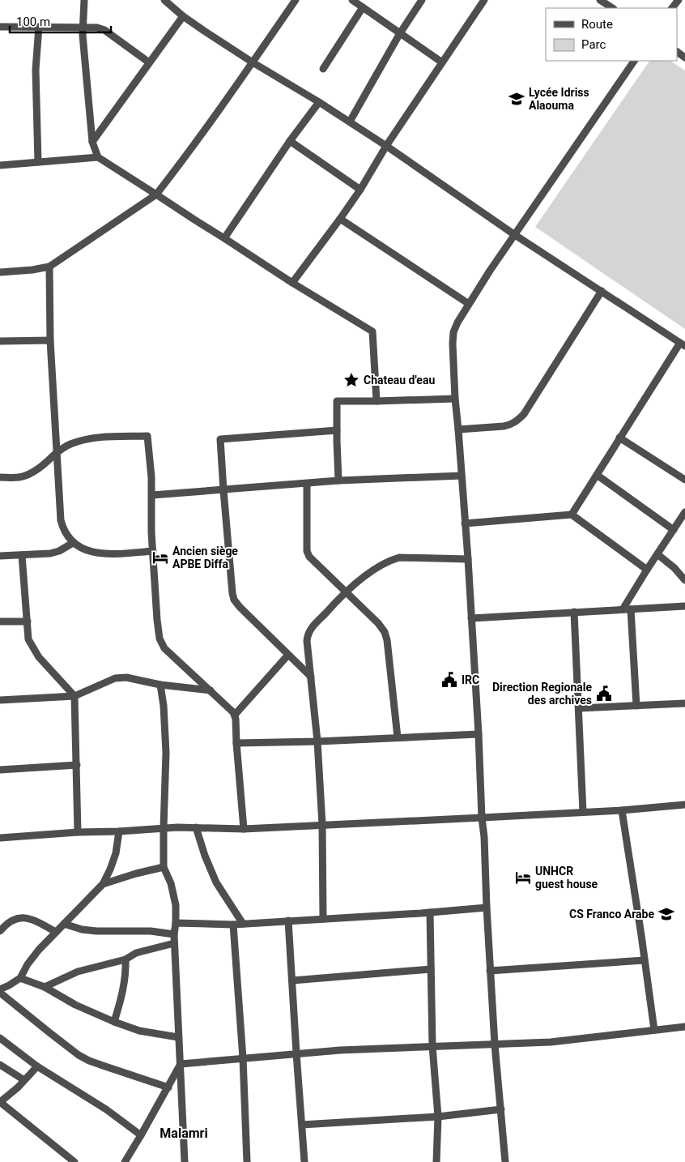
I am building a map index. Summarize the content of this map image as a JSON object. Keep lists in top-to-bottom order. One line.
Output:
{"districts":["Malamri"],"places":{"school or university":["Lycée Idriss Alaouma","CS Franco Arabe"],"place":["Chateau d'eau"],"hotel":["Ancien siège APBE Diffa","UNHCR guest house"],"public building":["IRC","Direction Regionale des archives"]},"legend":["Route","Parc"],"scale_bar":"100 m"}
